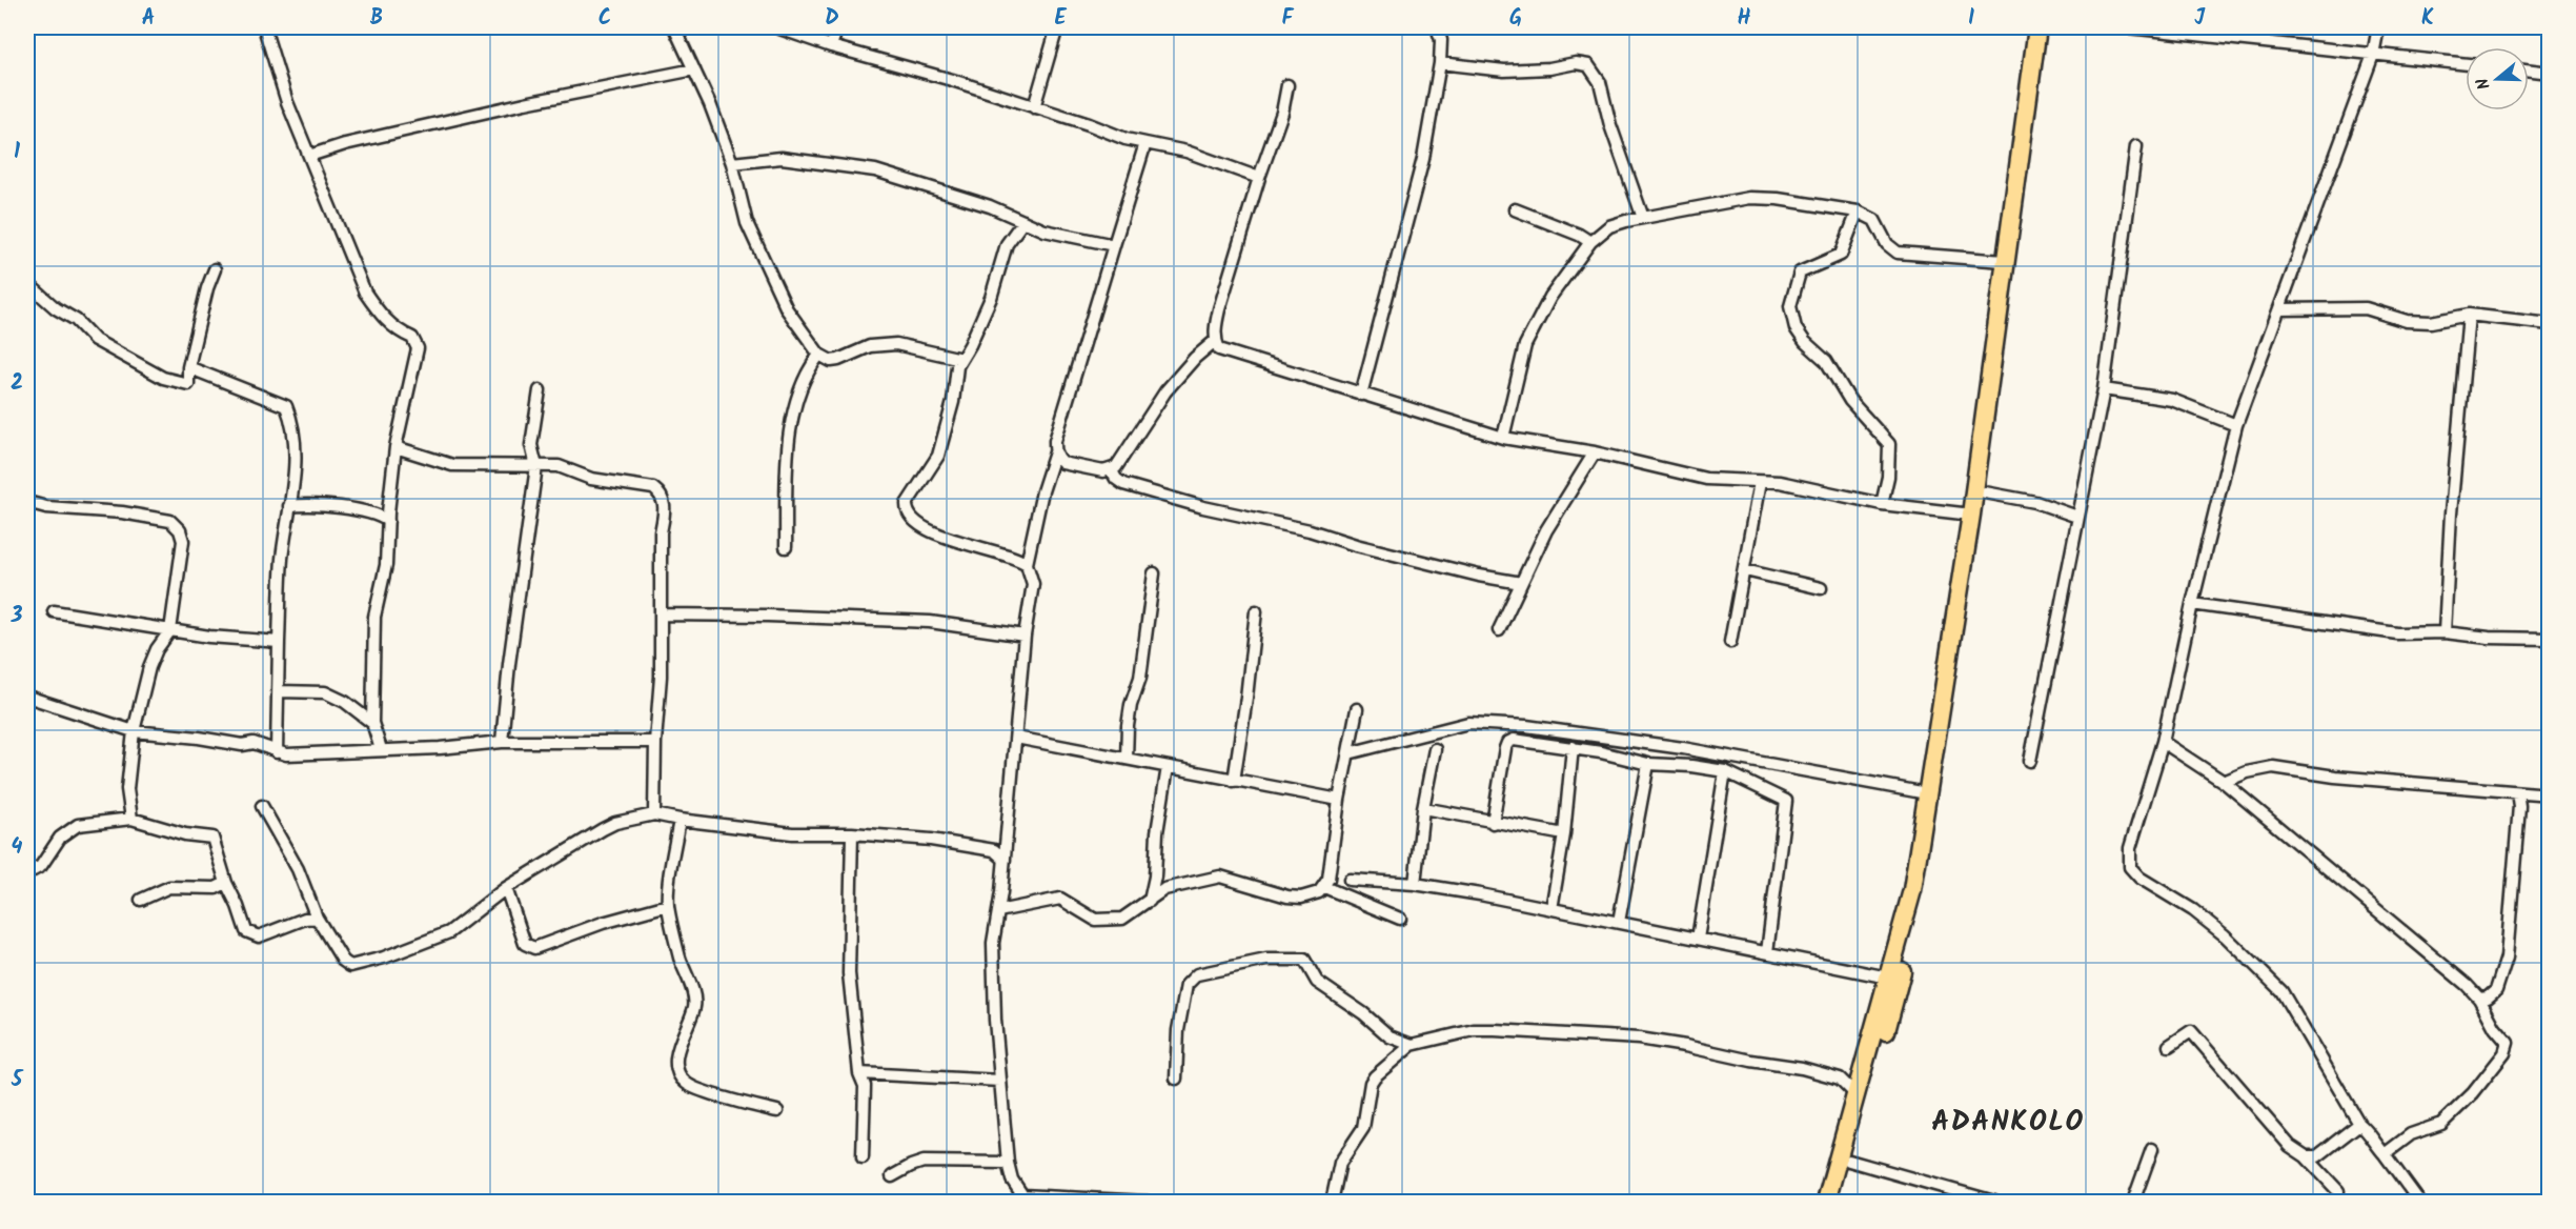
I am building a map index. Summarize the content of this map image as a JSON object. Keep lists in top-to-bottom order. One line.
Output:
{"districts":["ADANKOLO"],"north":"left","grid":{"columns":["A","B","C","D","E","F","G","H","I","J","K"],"rows":["1","2","3","4","5"]}}
